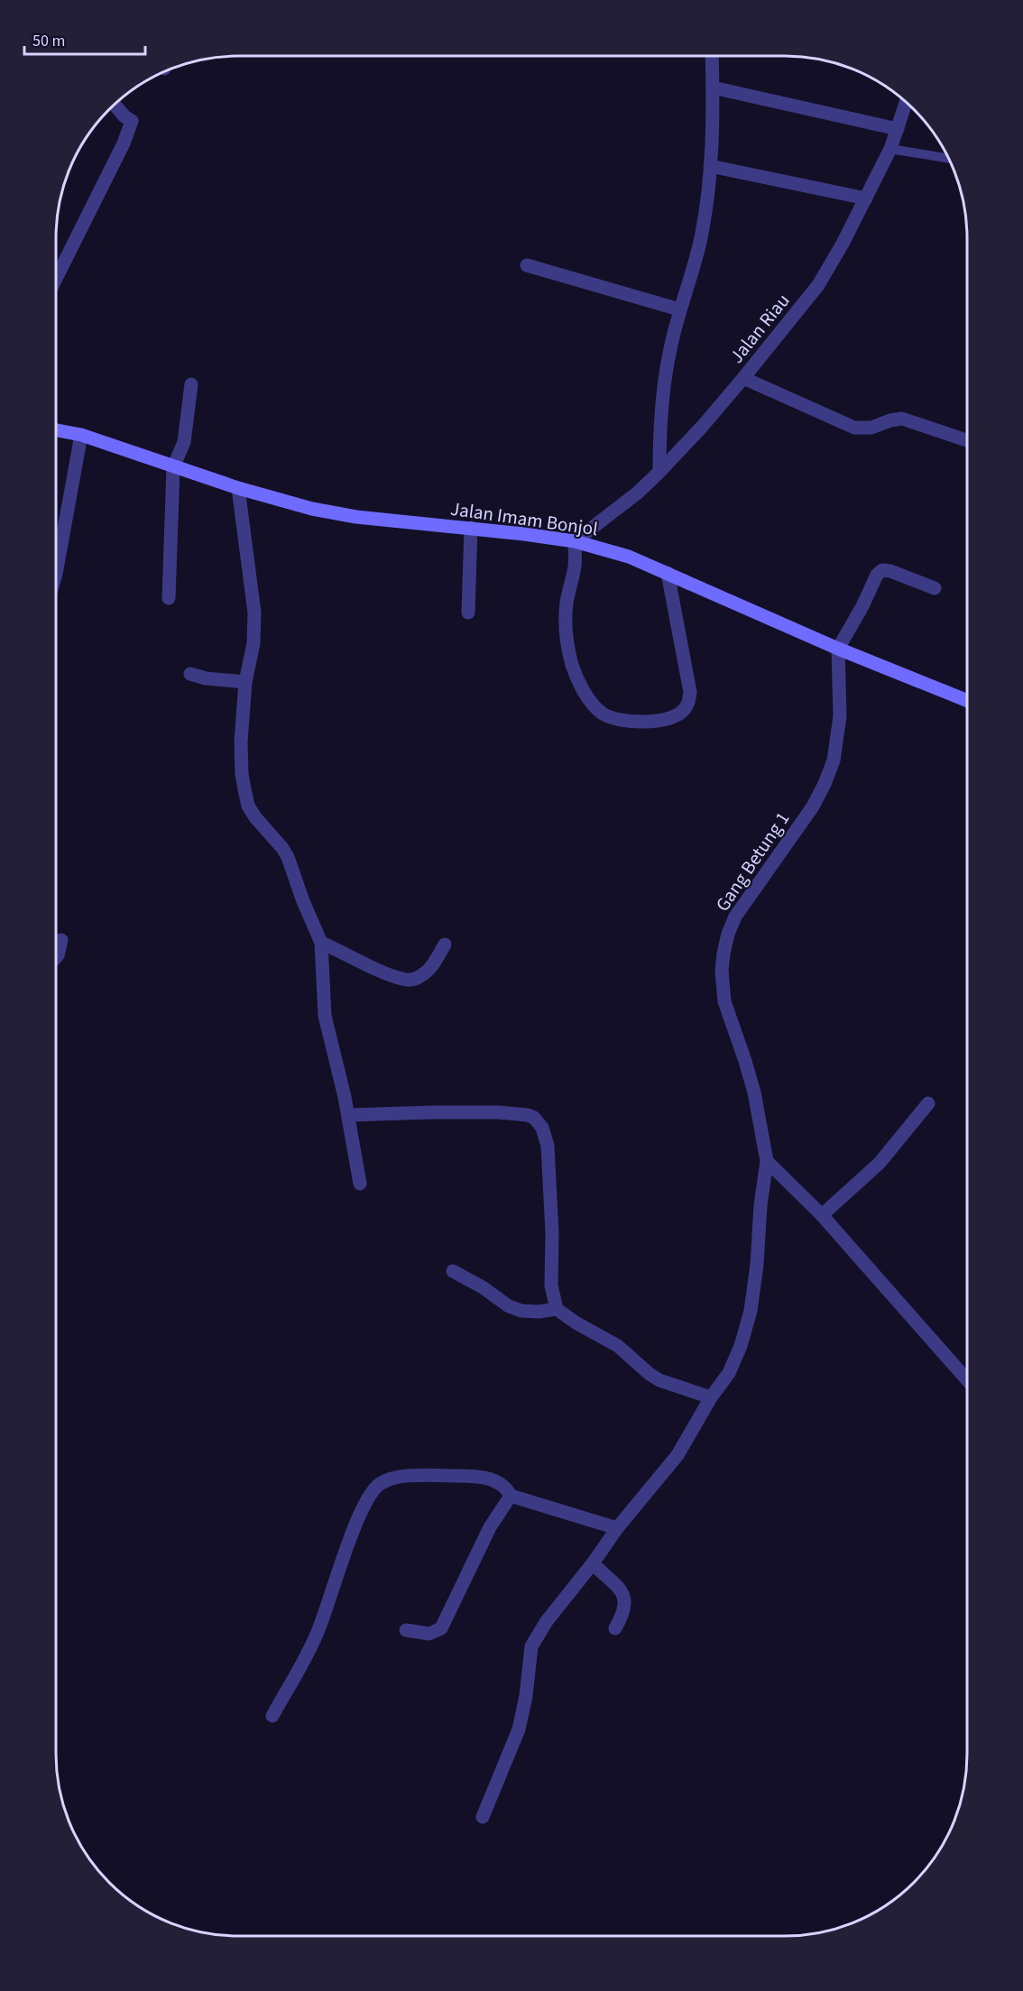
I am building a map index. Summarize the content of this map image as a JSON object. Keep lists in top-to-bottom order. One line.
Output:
{"streets":{"main road":["Jalan Imam Bonjol"],"street":["Jalan Riau","Gang Betung 1"]},"crossings":[["Jalan Riau","Jalan Imam Bonjol"],["Jalan Imam Bonjol","Gang Betung 1"]],"scale_bar":"50 m"}
